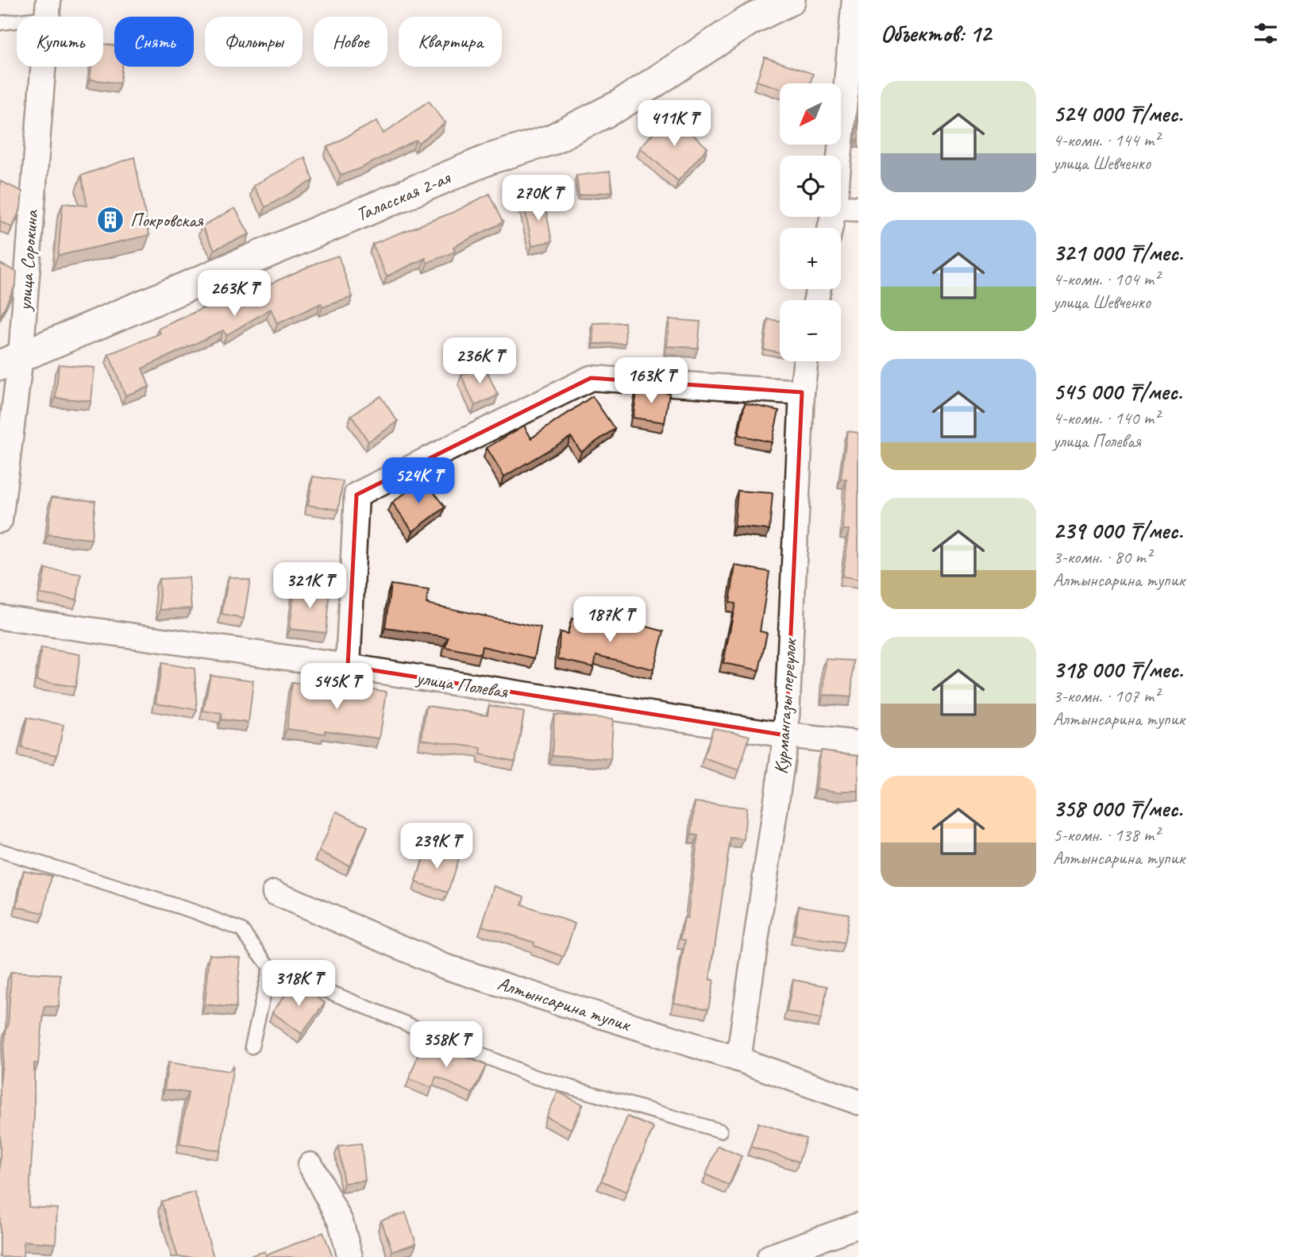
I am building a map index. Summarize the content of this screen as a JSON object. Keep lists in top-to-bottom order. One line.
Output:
{"streets":{"street":["Таласская 2-ая","улица Сорокина","улица Полевая","Курмангазы переулок","Алтынсарина тупик"]},"crossings":[["Таласская 2-ая","улица Сорокина"],["улица Полевая","Курмангазы переулок"],["Курмангазы переулок","Алтынсарина тупик"]],"places":{"building":["Покровская"]},"north":"bottom left","page":{"heading":"Объектов: 12","chip":["Купить","Снять","Фильтры","Новое","Квартира"],"list":[{"name":"524 000 ₸/мес.","note":"4-комн. · 144 m² · улица Шевченко"},{"name":"321 000 ₸/мес.","note":"4-комн. · 104 m² · улица Шевченко"},{"name":"545 000 ₸/мес.","note":"4-комн. · 140 m² · улица Полевая"},{"name":"239 000 ₸/мес.","note":"3-комн. · 80 m² · Алтынсарина тупик"},{"name":"318 000 ₸/мес.","note":"3-комн. · 107 m² · Алтынсарина тупик"},{"name":"358 000 ₸/мес.","note":"5-комн. · 138 m² · Алтынсарина тупик"}],"map_buttons":["+","−"],"price":["411K ₸","270K ₸","263K ₸","236K ₸","163K ₸","524K ₸","321K ₸","187K ₸","545K ₸","239K ₸","318K ₸","358K ₸"]}}
